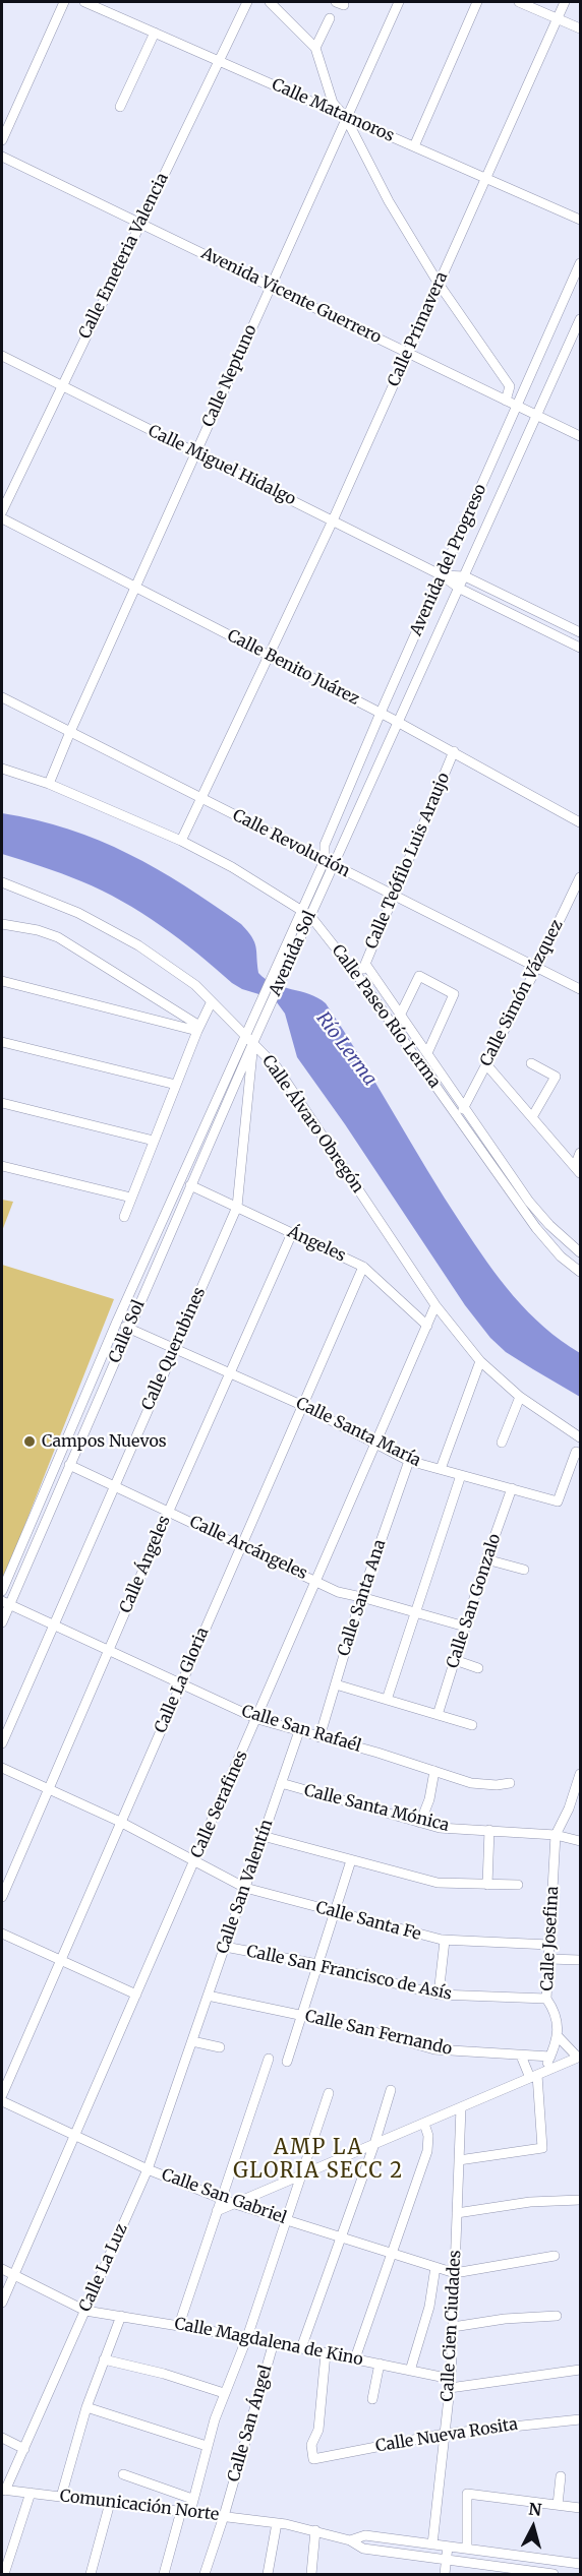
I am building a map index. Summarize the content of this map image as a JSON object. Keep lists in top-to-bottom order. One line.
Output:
{"streets":{"street":["Calle Matamoros","Calle Emeteria Valencia","Avenida Vicente Guerrero","Calle Primavera","Calle Neptuno","Calle Miguel Hidalgo","Avenida del Progreso","Calle Benito Juárez","Calle Revolución","Calle Teófilo Luis Araujo","Avenida Sol","Calle Simón Vázquez","Calle Paseo Río Lerma","Calle Álvaro Obregón","Ángeles","Calle Sol","Calle Querubines","Calle Santa María","Calle Arcángeles","Calle Ángeles","Calle Santa Ana","Calle San Gonzalo","Calle La Gloria","Calle San Rafaél","Calle Serafines","Calle Santa Mónica","Calle San Valentín","Calle Santa Fe","Calle Josefina","Calle San Francisco de Asís","Calle San Fernando","Calle San Gabriel","Calle La Luz","Calle Cien Ciudades","Calle Magdalena de Kino","Calle San Ángel","Calle Nueva Rosita","Comunicación Norte"]},"crossings":[["Calle Matamoros","Calle Emeteria Valencia"],["Calle Matamoros","Calle Primavera"],["Calle Matamoros","Calle Neptuno"],["Calle Emeteria Valencia","Avenida Vicente Guerrero"],["Calle Emeteria Valencia","Calle Miguel Hidalgo"],["Avenida Vicente Guerrero","Calle Primavera"],["Avenida Vicente Guerrero","Calle Neptuno"],["Avenida Vicente Guerrero","Avenida del Progreso"],["Calle Primavera","Calle Miguel Hidalgo"],["Calle Primavera","Calle Benito Juárez"],["Calle Primavera","Calle Revolución"],["Calle Primavera","Calle Paseo Río Lerma"],["Calle Neptuno","Calle Miguel Hidalgo"],["Calle Neptuno","Calle Benito Juárez"],["Calle Neptuno","Calle Revolución"],["Calle Neptuno","Calle Paseo Río Lerma"],["Calle Miguel Hidalgo","Avenida del Progreso"],["Avenida del Progreso","Calle Benito Juárez"],["Avenida del Progreso","Calle Revolución"],["Avenida del Progreso","Avenida Sol"],["Calle Benito Juárez","Calle Teófilo Luis Araujo"],["Calle Revolución","Calle Teófilo Luis Araujo"],["Calle Revolución","Avenida Sol"],["Calle Revolución","Calle Simón Vázquez"],["Avenida Sol","Calle Paseo Río Lerma"],["Avenida Sol","Calle Álvaro Obregón"],["Avenida Sol","Calle Sol"],["Avenida Sol","Calle Querubines"],["Calle Álvaro Obregón","Calle Sol"],["Calle Álvaro Obregón","Calle Querubines"],["Calle Álvaro Obregón","Calle Serafines"],["Ángeles","Calle Sol"],["Ángeles","Calle Querubines"],["Ángeles","Calle Ángeles"],["Ángeles","Calle La Gloria"],["Ángeles","Calle Serafines"],["Calle Sol","Calle Querubines"],["Calle Sol","Calle Santa María"],["Calle Sol","Calle Arcángeles"],["Calle Sol","Calle San Rafaél"],["Calle Querubines","Calle Santa María"],["Calle Querubines","Calle Arcángeles"],["Calle Querubines","Calle San Rafaél"],["Calle Santa María","Calle Ángeles"],["Calle Santa María","Calle Santa Ana"],["Calle Santa María","Calle San Gonzalo"],["Calle Santa María","Calle La Gloria"],["Calle Santa María","Calle Serafines"],["Calle Arcángeles","Calle Ángeles"],["Calle Arcángeles","Calle Santa Ana"],["Calle Arcángeles","Calle San Gonzalo"],["Calle Arcángeles","Calle La Gloria"],["Calle Arcángeles","Calle Serafines"],["Calle Ángeles","Calle San Rafaél"],["Calle Ángeles","Calle Santa Fe"],["Calle Santa Ana","Calle San Rafaél"],["Calle La Gloria","Calle San Rafaél"],["Calle La Gloria","Calle Santa Fe"],["Calle San Rafaél","Calle Serafines"],["Calle San Rafaél","Calle San Valentín"],["Calle Serafines","Calle Santa Fe"],["Calle Serafines","Calle San Gabriel"],["Calle Serafines","Calle Magdalena de Kino"],["Calle Santa Mónica","Calle San Valentín"],["Calle Santa Mónica","Calle Josefina"],["Calle San Valentín","Calle Santa Fe"],["Calle San Valentín","Calle San Francisco de Asís"],["Calle San Valentín","Calle San Fernando"],["Calle San Valentín","Calle La Luz"],["Calle Santa Fe","Calle Josefina"],["Calle Josefina","Calle San Francisco de Asís"],["Calle San Gabriel","Calle La Luz"],["Calle San Gabriel","Calle Cien Ciudades"],["Calle La Luz","Calle Magdalena de Kino"],["Calle La Luz","Comunicación Norte"],["Calle Cien Ciudades","Calle Magdalena de Kino"],["Calle Cien Ciudades","Calle Nueva Rosita"],["Calle Magdalena de Kino","Calle San Ángel"],["Calle Magdalena de Kino","Calle Nueva Rosita"],["Calle San Ángel","Comunicación Norte"]],"districts":["AMP LA GLORIA SECC 2"],"water":["Río Lerma"],"places":["Campos Nuevos"],"north":"top"}
